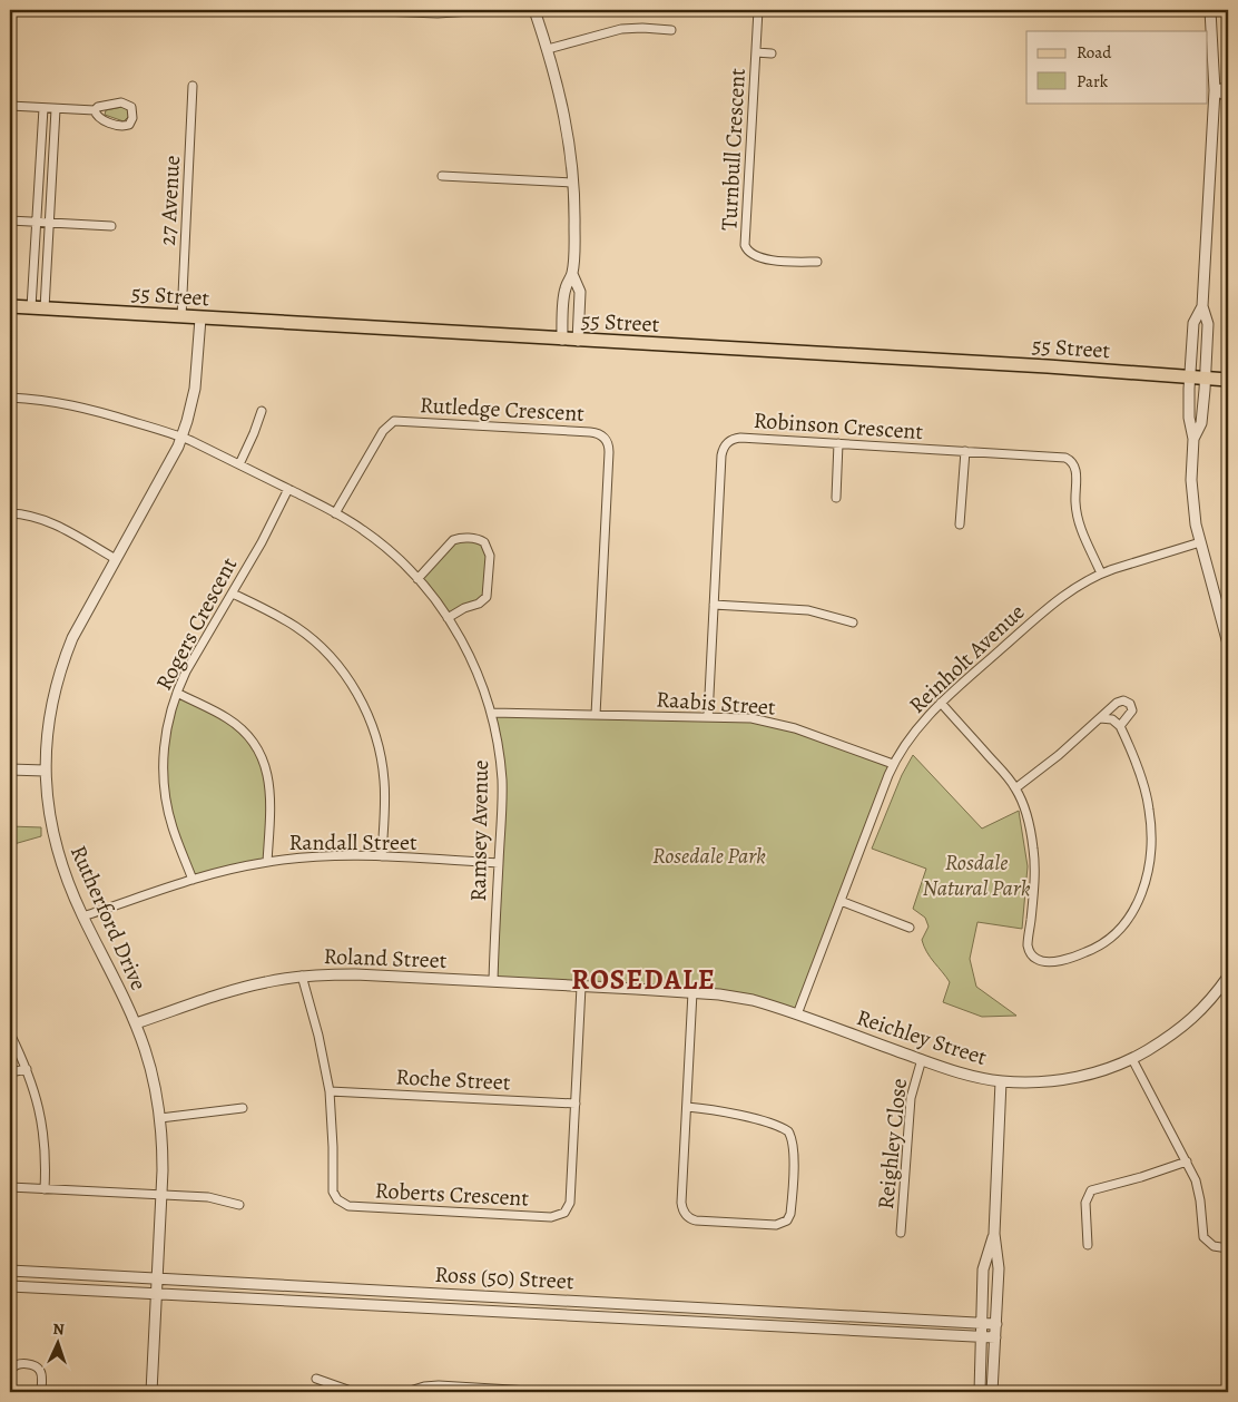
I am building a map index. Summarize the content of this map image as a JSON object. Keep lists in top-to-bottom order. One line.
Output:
{"streets":{"main road":["55 Street"],"street":["Turnbull Crescent","27 Avenue","Rutledge Crescent","Robinson Crescent","Rogers Crescent","Reinholt Avenue","Raabis Street","Ramsey Avenue","Randall Street","Rutherford Drive","Roland Street","Reichley Street","Roche Street","Reighley Close","Roberts Crescent","Ross (50) Street"]},"crossings":[["27 Avenue","55 Street"],["55 Street","Rutherford Drive"],["Rutledge Crescent","Raabis Street"],["Rutledge Crescent","Ramsey Avenue"],["Robinson Crescent","Reinholt Avenue"],["Robinson Crescent","Raabis Street"],["Rogers Crescent","Ramsey Avenue"],["Rogers Crescent","Randall Street"],["Reinholt Avenue","Raabis Street"],["Reinholt Avenue","Reichley Street"],["Raabis Street","Ramsey Avenue"],["Ramsey Avenue","Randall Street"],["Ramsey Avenue","Rutherford Drive"],["Ramsey Avenue","Roland Street"],["Randall Street","Rutherford Drive"],["Rutherford Drive","Roland Street"],["Rutherford Drive","Ross (50) Street"],["Roland Street","Reichley Street"],["Roland Street","Roberts Crescent"],["Reichley Street","Reighley Close"],["Roche Street","Roberts Crescent"]],"districts":["ROSEDALE"],"parks":["Rosedale Park","Rosdale Natural Park"],"legend":["Road","Park"],"north":"top"}
